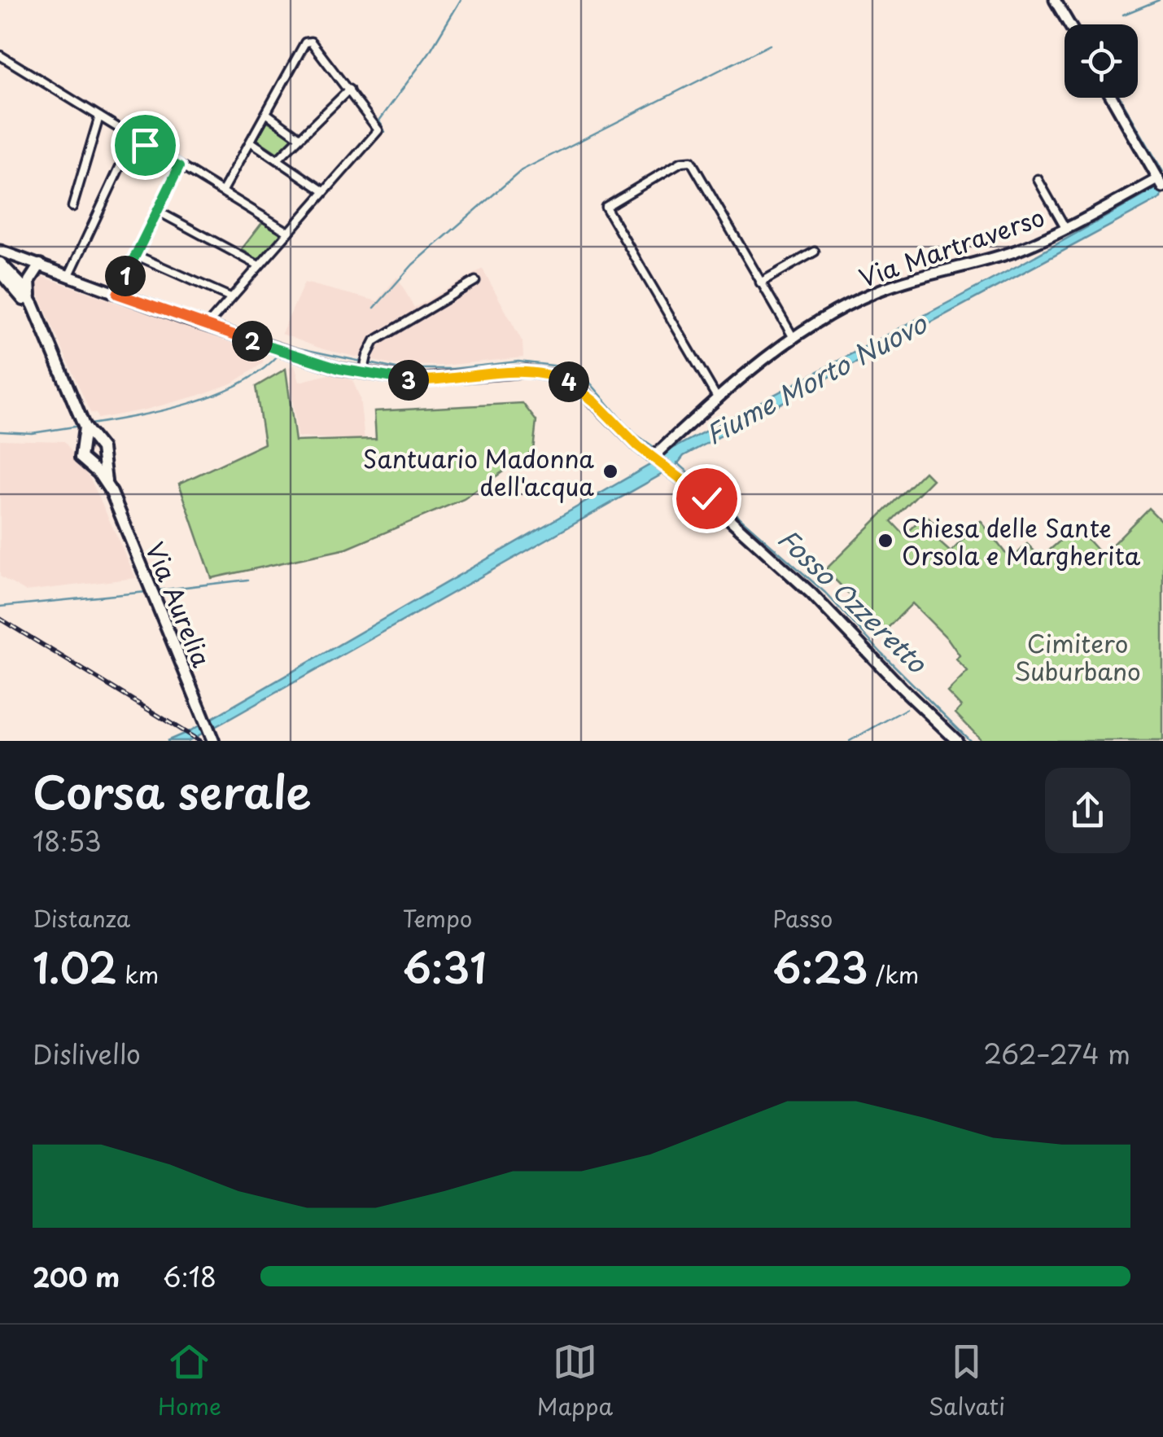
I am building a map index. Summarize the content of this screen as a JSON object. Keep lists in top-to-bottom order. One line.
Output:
{"streets":{"main road":["Via Aurelia"],"street":["Via Martraverso"]},"water":["Fiume Morto Nuovo","Fosso Ozzeretto"],"parks":["Cimitero Suburbano"],"places":["Santuario Madonna dell'acqua","Chiesa delle Sante Orsola e Margherita"],"page":{"pins":["1","2","3","4"],"heading":["Corsa serale","18:53"],"stats":[["Distanza","1.02 km"],["Tempo","6:31"],["Passo","6:23 /km"]],"chart":["Dislivello","262–274 m"],"list":[{"name":"200 m","note":"6:18"}],"tabs":["Home","Mappa","Salvati"]}}
